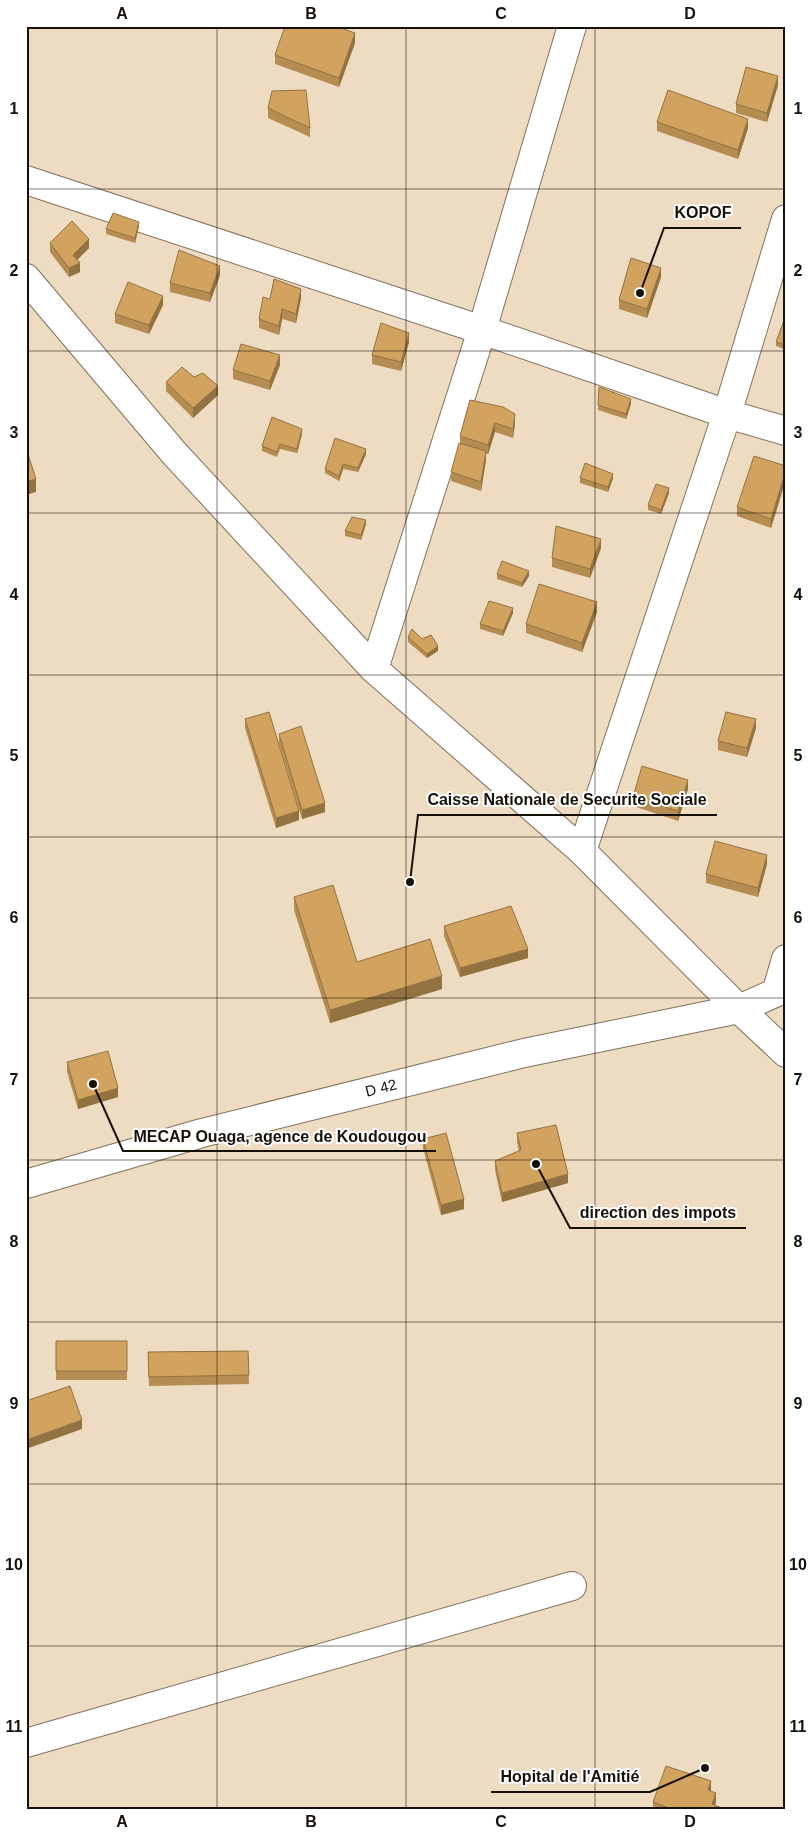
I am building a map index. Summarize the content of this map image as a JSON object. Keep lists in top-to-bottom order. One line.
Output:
{"streets":{"street":["D 42"]},"places":["KOPOF","Caisse Nationale de Securite Sociale","MECAP Ouaga, agence de Koudougou","direction des impots","Hopital de l'Amitié"],"grid":{"columns":["A","B","C","D"],"rows":["1","2","3","4","5","6","7","8","9","10","11"]}}
